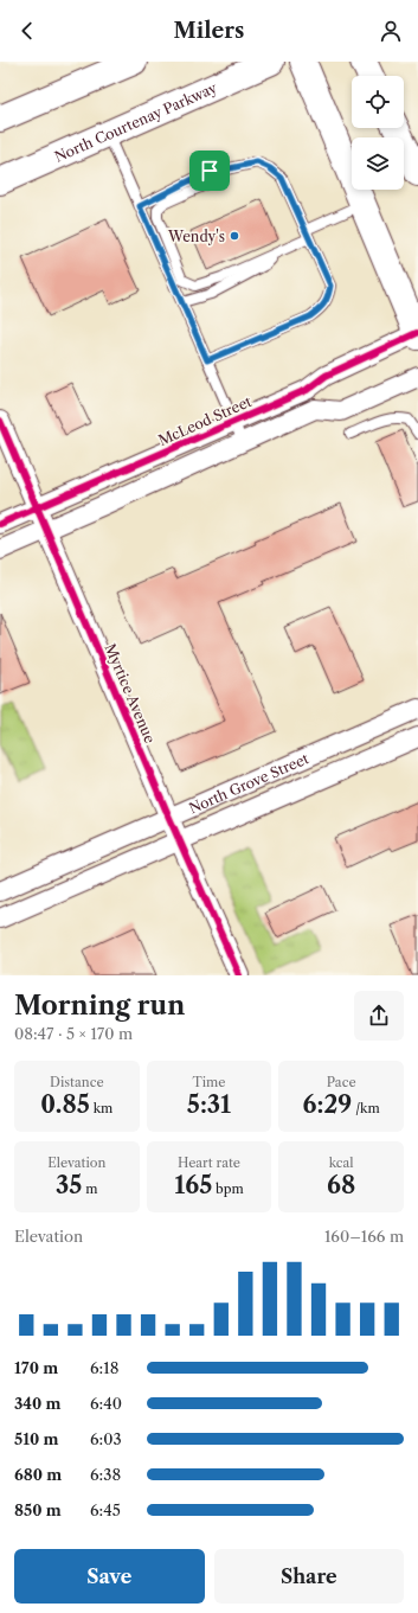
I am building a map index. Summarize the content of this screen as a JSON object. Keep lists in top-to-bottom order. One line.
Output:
{"streets":{"main road":["North Courtenay Parkway"],"street":["McLeod Street","Myrtice Avenue","North Grove Street"]},"crossings":[["McLeod Street","Myrtice Avenue"],["Myrtice Avenue","North Grove Street"]],"places":["Wendy's"],"page":{"header":"Milers","heading":["Morning run","08:47 · 5 × 170 m"],"stats":[["Distance","0.85 km"],["Time","5:31"],["Pace","6:29 /km"],["Elevation","35 m"],["Heart rate","165 bpm"],["kcal","68"]],"chart":["Elevation","160–166 m"],"list":[{"name":"170 m","note":"6:18"},{"name":"340 m","note":"6:40"},{"name":"510 m","note":"6:03"},{"name":"680 m","note":"6:38"},{"name":"850 m","note":"6:45"}],"buttons":["Save","Share"]}}
